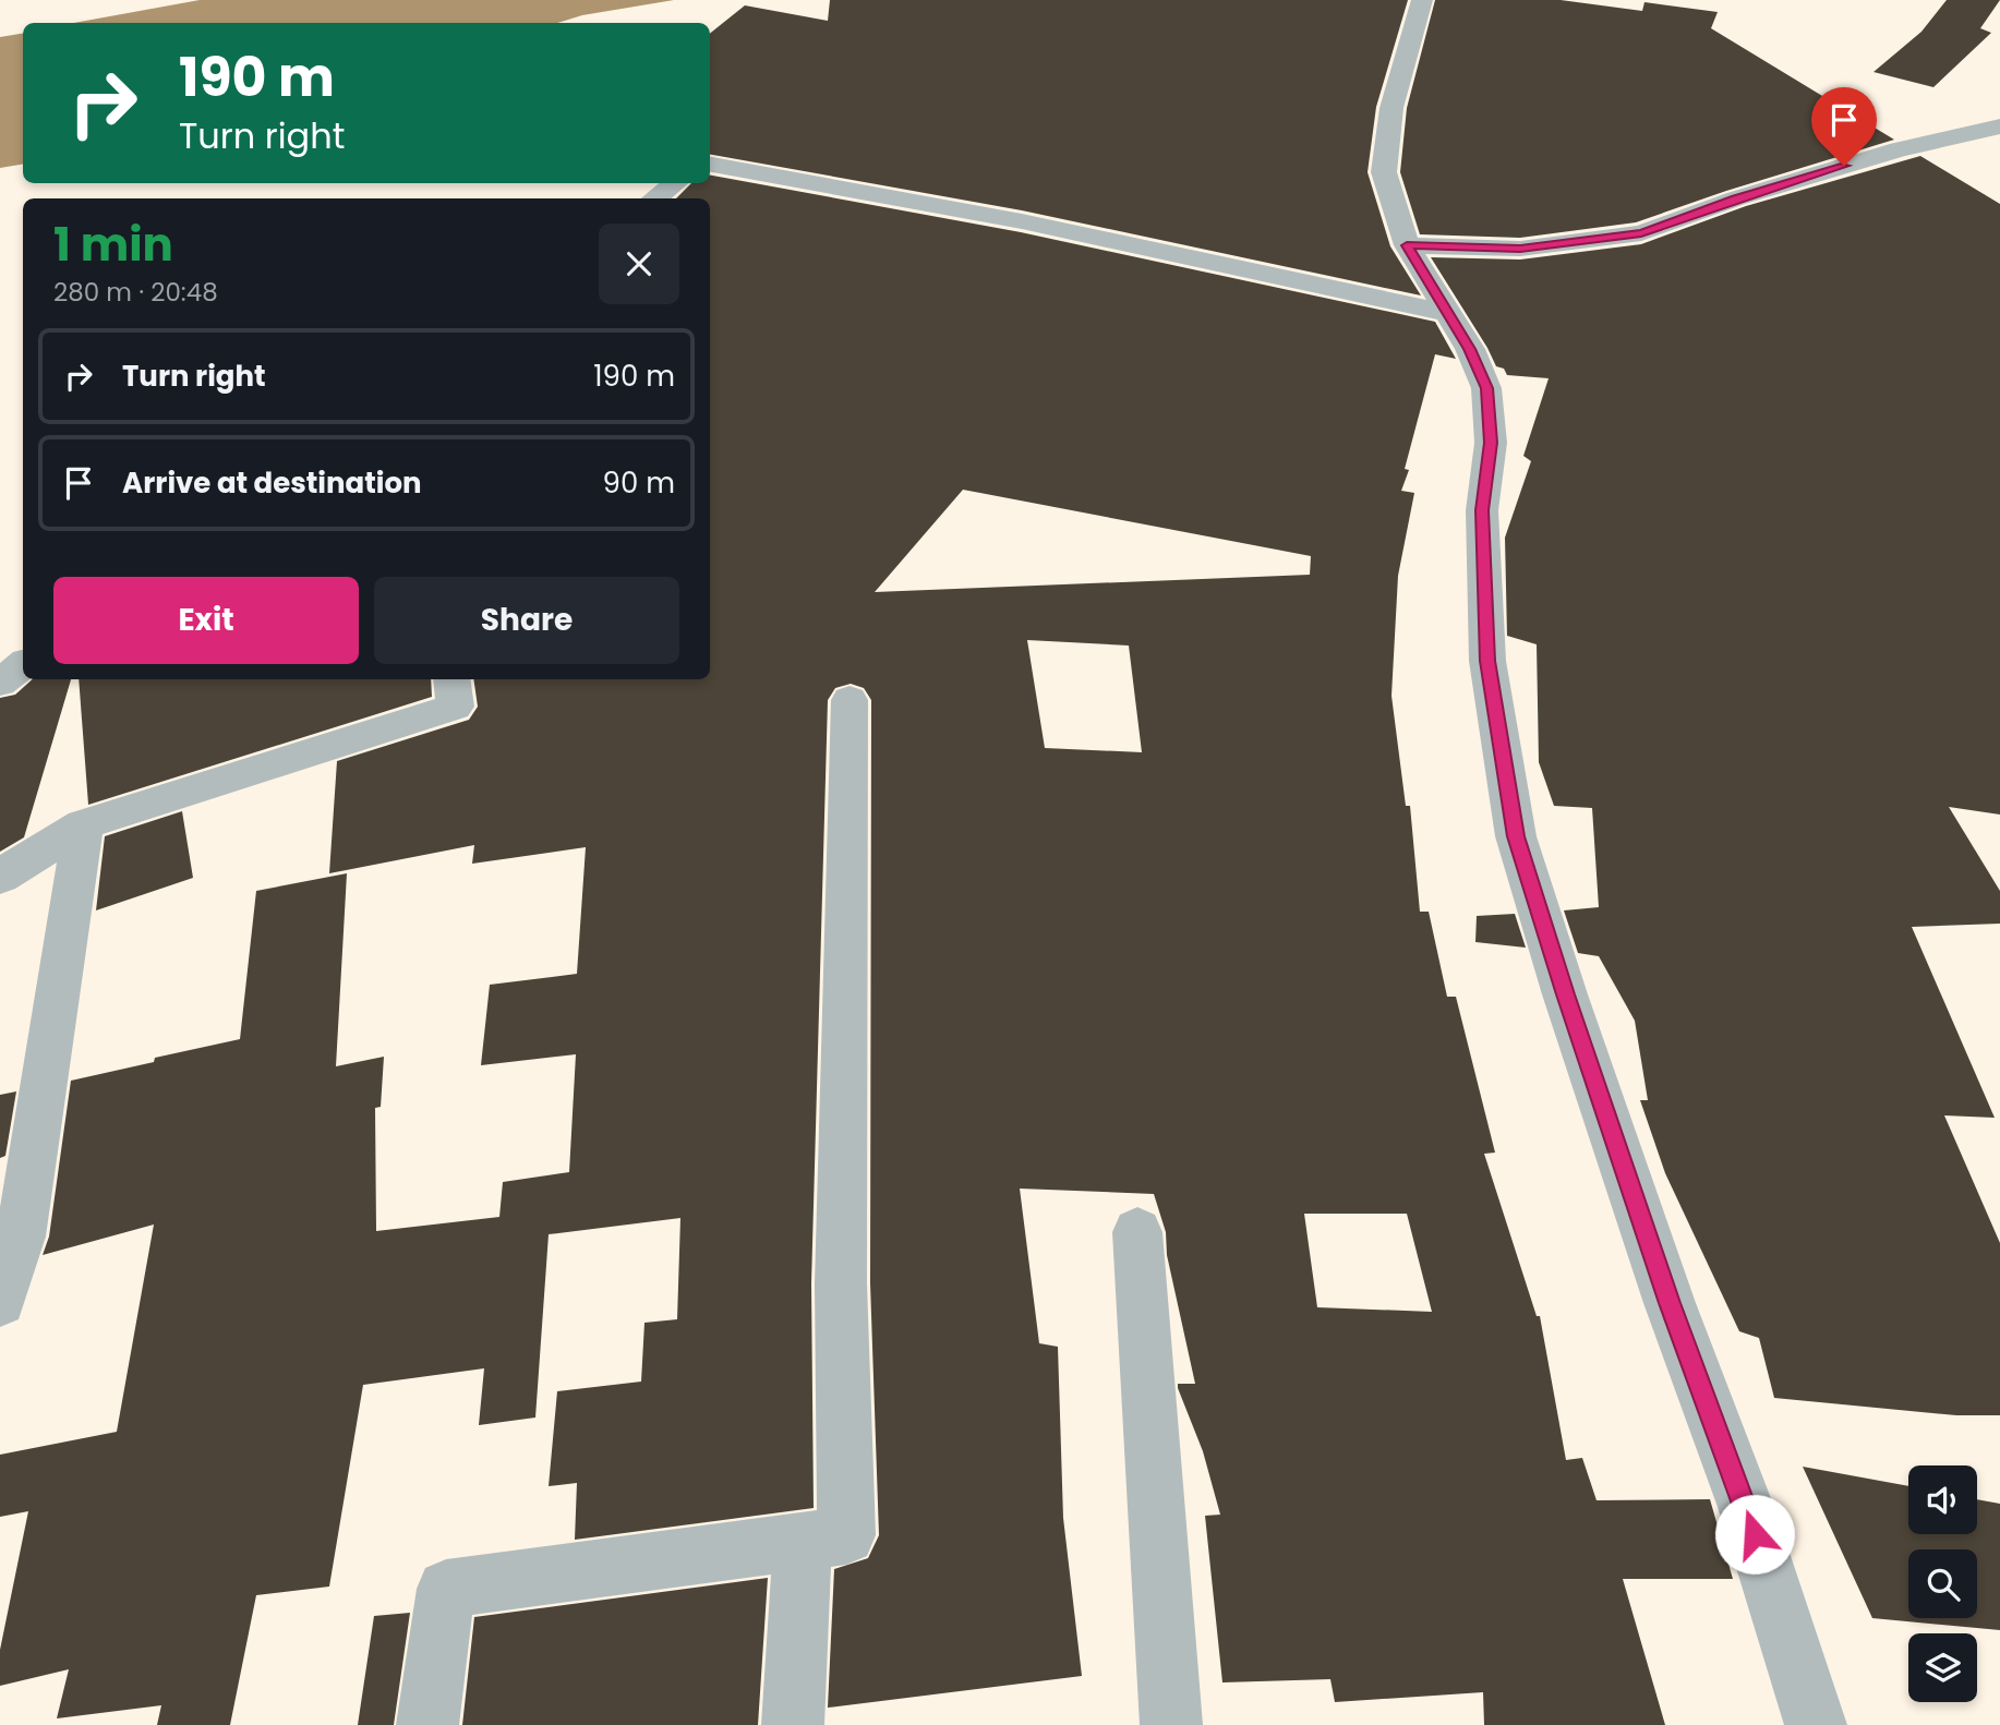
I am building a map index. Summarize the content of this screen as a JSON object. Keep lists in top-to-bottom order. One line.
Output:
{"page":{"turn":["190 m","Turn right"],"heading":["1 min","280 m · 20:48"],"list":[{"name":"Turn right","value":"190 m"},{"name":"Arrive at destination","value":"90 m"}],"buttons":["Exit","Share"]}}
